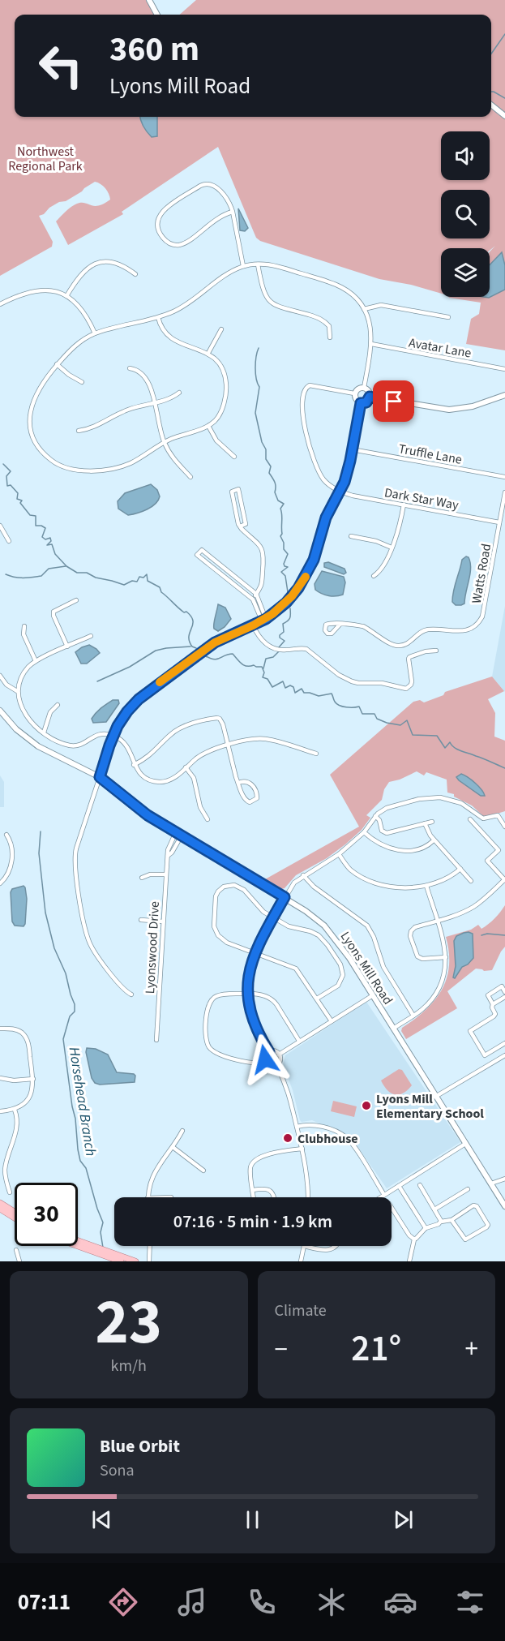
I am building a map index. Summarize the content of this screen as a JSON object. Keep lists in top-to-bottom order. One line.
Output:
{"streets":{"main road":["Lyons Mill Road"],"street":["Avatar Lane","Truffle Lane","Dark Star Way","Watts Road","Lyonswood Drive"]},"crossings":[["Dark Star Way","Watts Road"],["Lyonswood Drive","Lyons Mill Road"]],"water":["Horsehead Branch"],"parks":["Northwest Regional Park"],"places":["Lyons Mill Elementary School","Clubhouse"],"page":{"turn":["360 m","Lyons Mill Road"],"limit":"30","trip":"07:16 · 5 min · 1.9 km","tile":[["23","km/h"],"Climate"],"heat":["−","21°","+"],"song":["Blue Orbit","Sona"],"tabs":"07:11"}}
